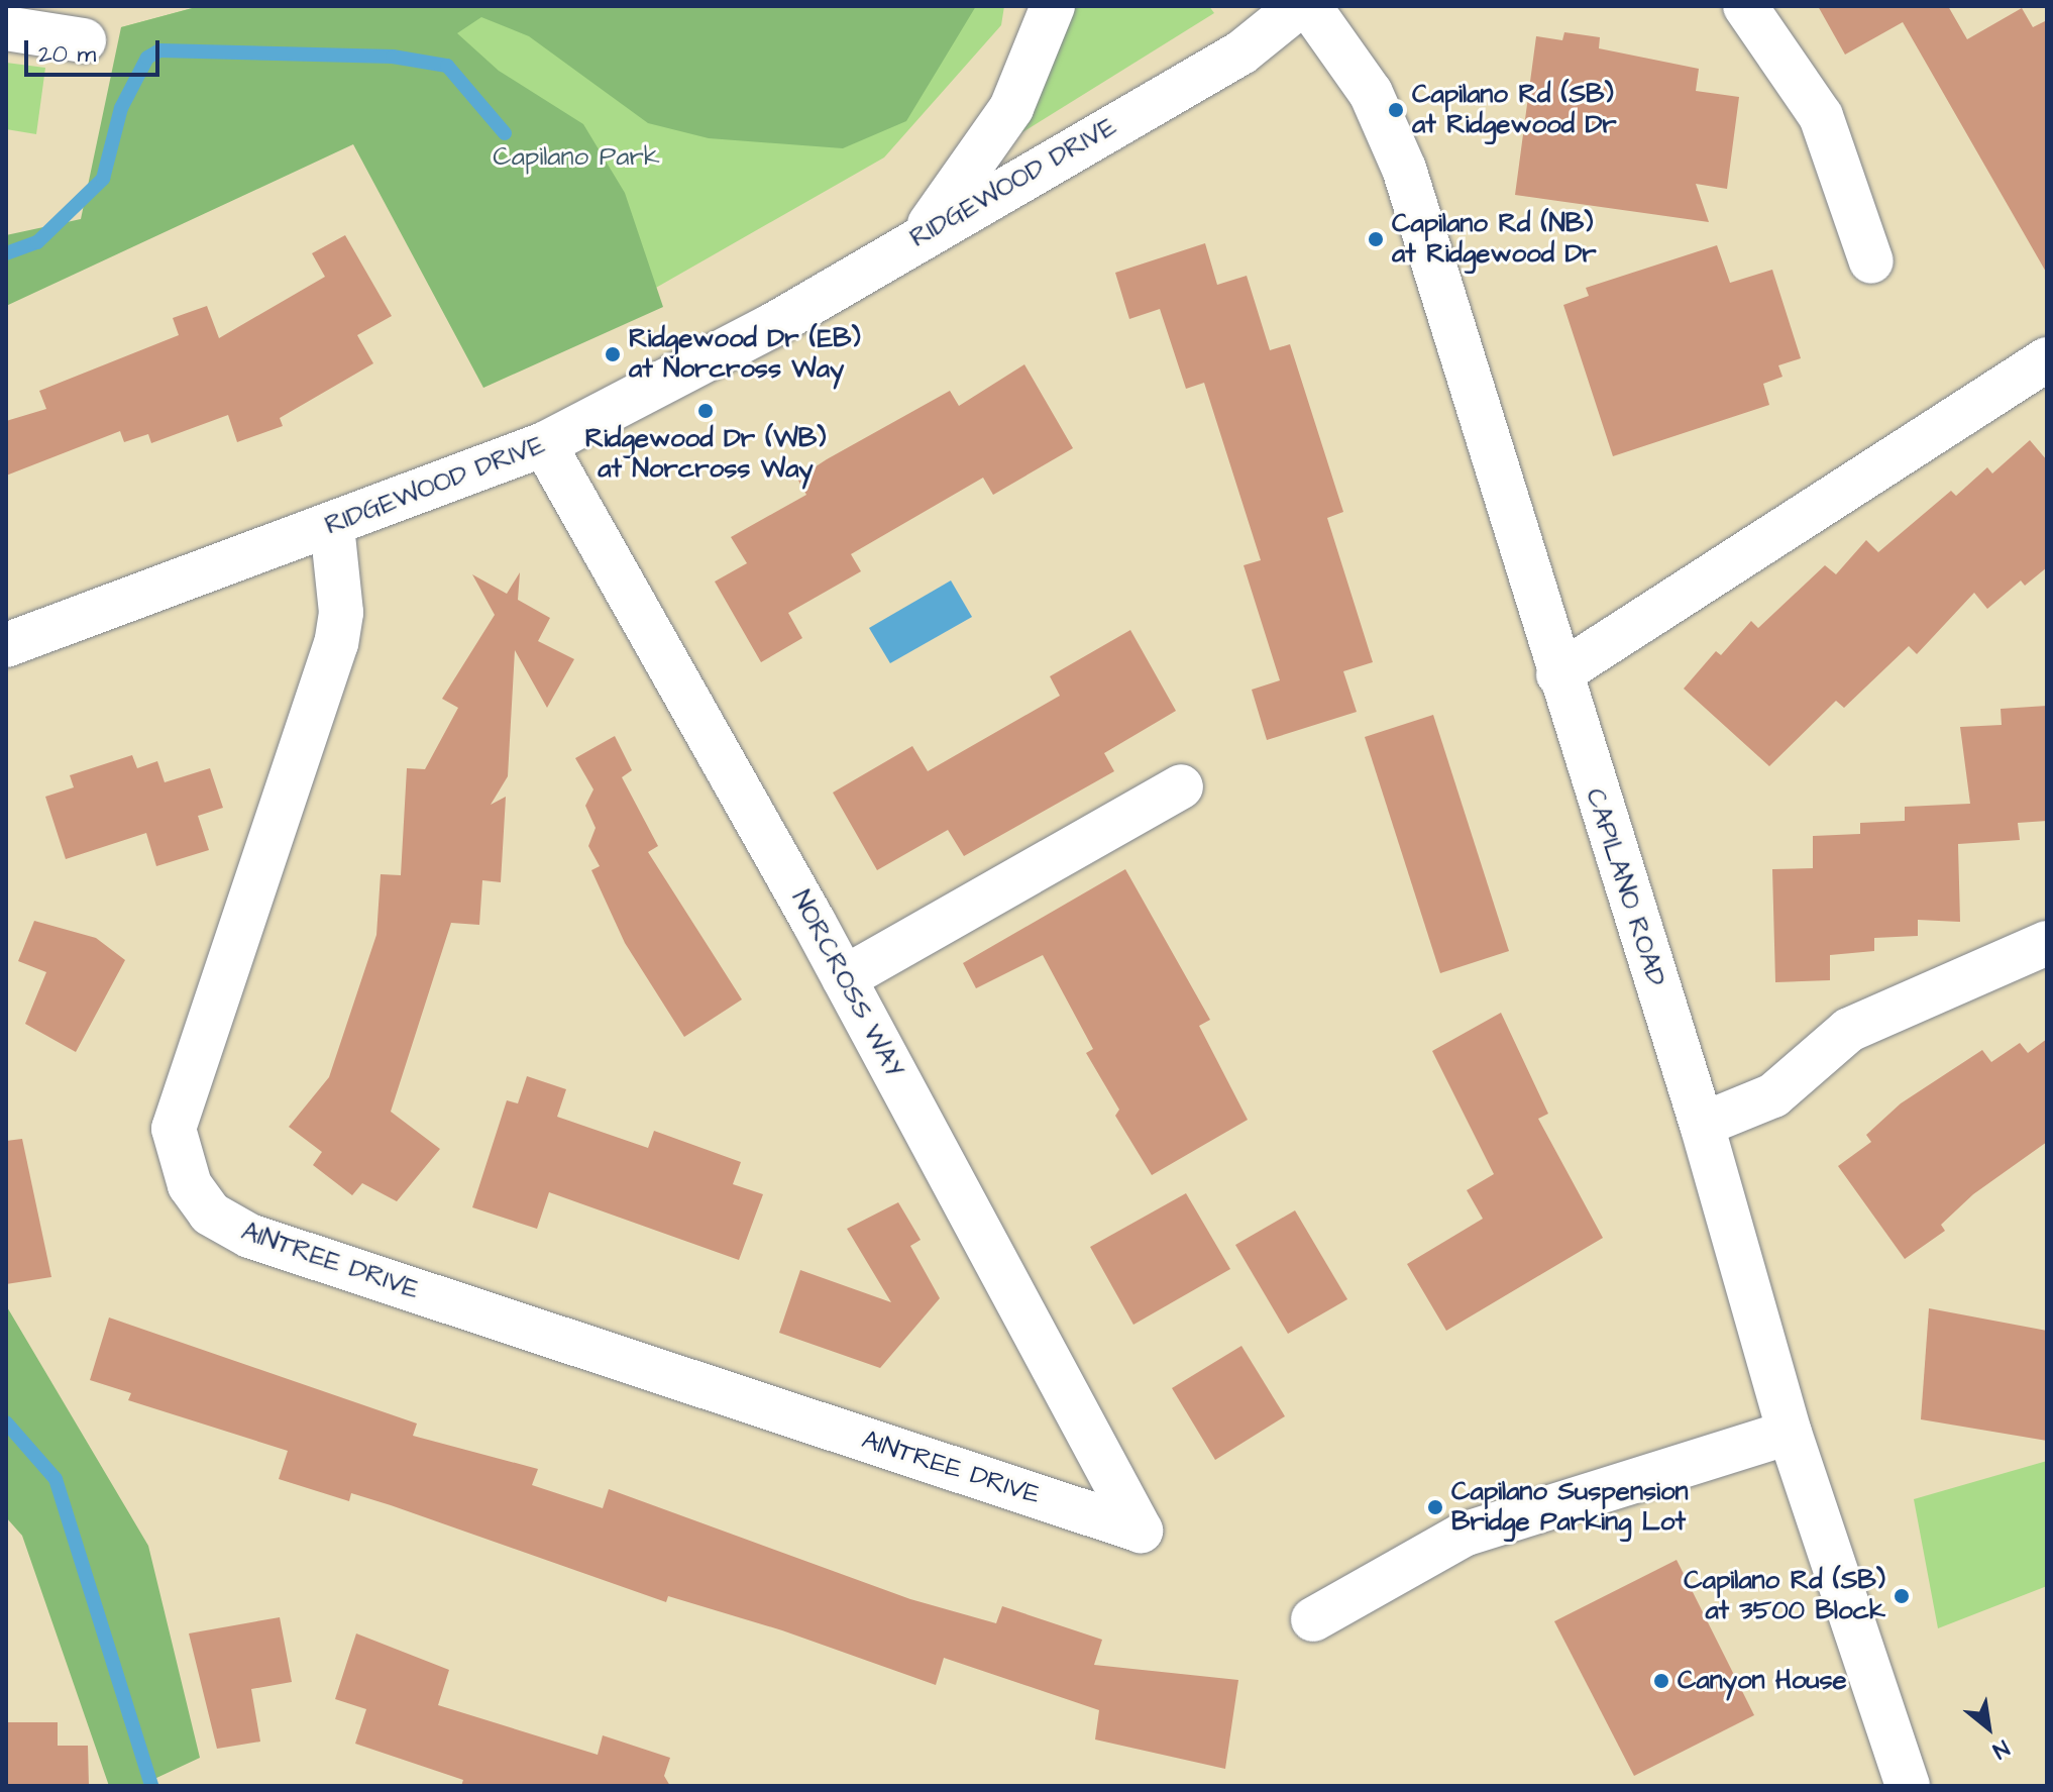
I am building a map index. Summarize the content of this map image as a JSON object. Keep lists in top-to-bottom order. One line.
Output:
{"streets":{"main road":["RIDGEWOOD DRIVE","CAPILANO ROAD","NORCROSS WAY","AINTREE DRIVE"]},"crossings":[["RIDGEWOOD DRIVE","NORCROSS WAY"],["RIDGEWOOD DRIVE","AINTREE DRIVE"],["NORCROSS WAY","AINTREE DRIVE"]],"parks":["Capilano Park"],"places":["Capilano Rd (SB) at Ridgewood Dr","Capilano Rd (NB) at Ridgewood Dr","Ridgewood Dr (EB) at Norcross Way","Ridgewood Dr (WB) at Norcross Way","Capilano Suspension Bridge Parking Lot","Capilano Rd (SB) at 3500 Block","Canyon House"],"scale_bar":"20 m","north":"bottom right"}
